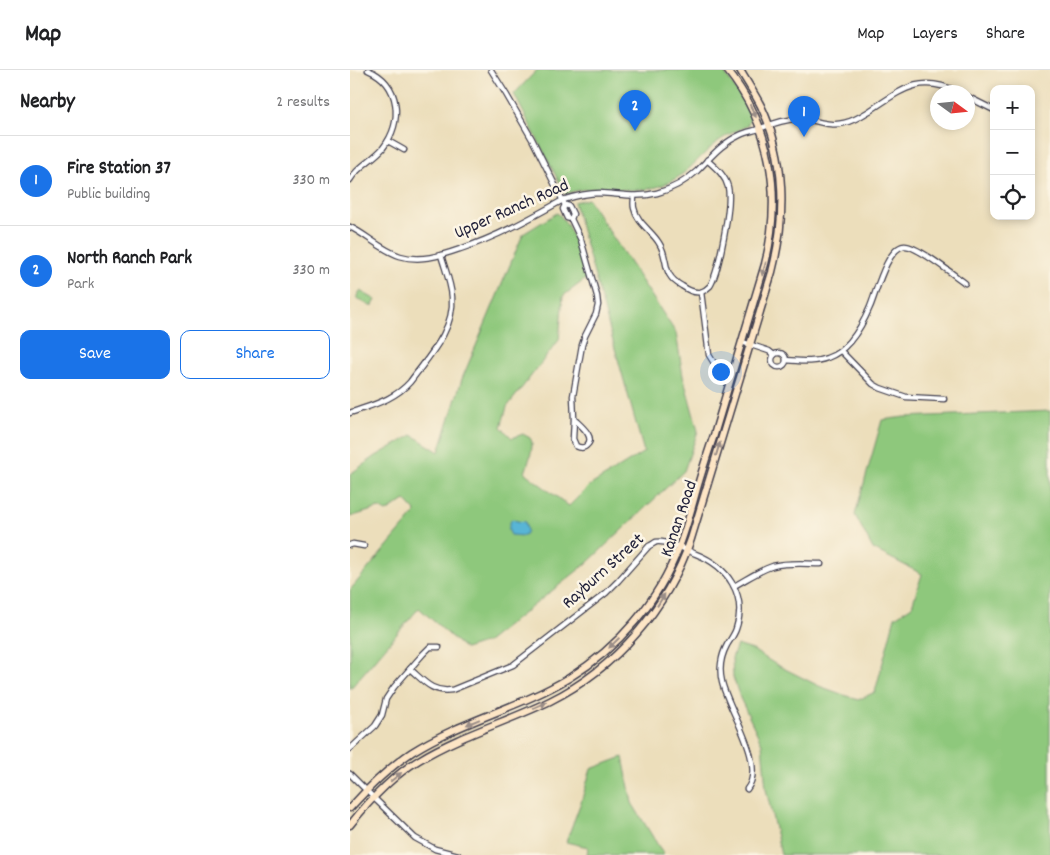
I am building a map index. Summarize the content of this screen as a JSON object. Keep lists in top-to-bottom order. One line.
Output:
{"streets":{"main road":["Kanan Road"],"street":["Upper Ranch Road","Rayburn Street"]},"crossings":[["Upper Ranch Road","Kanan Road"],["Kanan Road","Rayburn Street"]],"north":"right","page":{"header":"Map","nav":["Map","Layers","Share"],"heading":["Nearby","2 results"],"map_buttons":["+","−"],"pins":["2","1"],"list":[{"mark":"1","name":"Fire Station 37","note":"Public building","value":"330 m"},{"mark":"2","name":"North Ranch Park","note":"Park","value":"330 m"}],"buttons":["Save","Share"]}}
